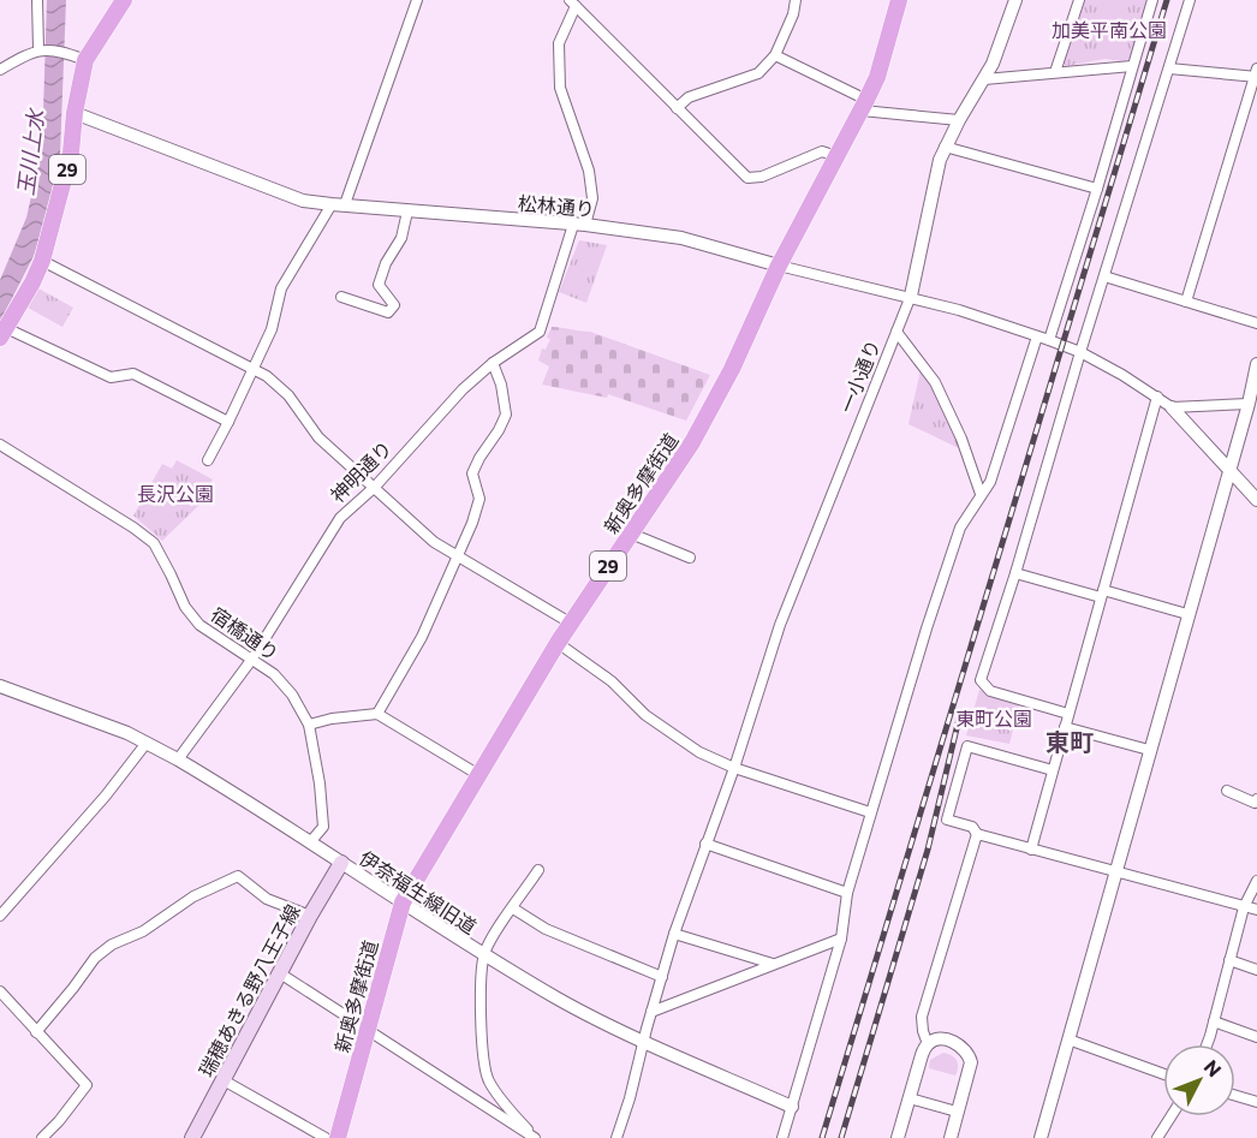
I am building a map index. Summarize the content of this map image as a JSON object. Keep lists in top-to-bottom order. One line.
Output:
{"streets":{"main road":["29","新奥多摩街道","瑞穂あきる野八王子線"],"street":["松林通り","一小通り","神明通り","宿橋通り","伊奈福生線旧道"]},"crossings":[["29","松林通り"],["松林通り","一小通り"],["松林通り","神明通り"],["松林通り","新奥多摩街道"],["一小通り","伊奈福生線旧道"],["神明通り","宿橋通り"],["神明通り","伊奈福生線旧道"],["新奥多摩街道","伊奈福生線旧道"],["宿橋通り","伊奈福生線旧道"],["伊奈福生線旧道","瑞穂あきる野八王子線"]],"districts":["東町"],"water":["玉川上水"],"parks":["加美平南公園","長沢公園","東町公園"],"north":"top right"}
